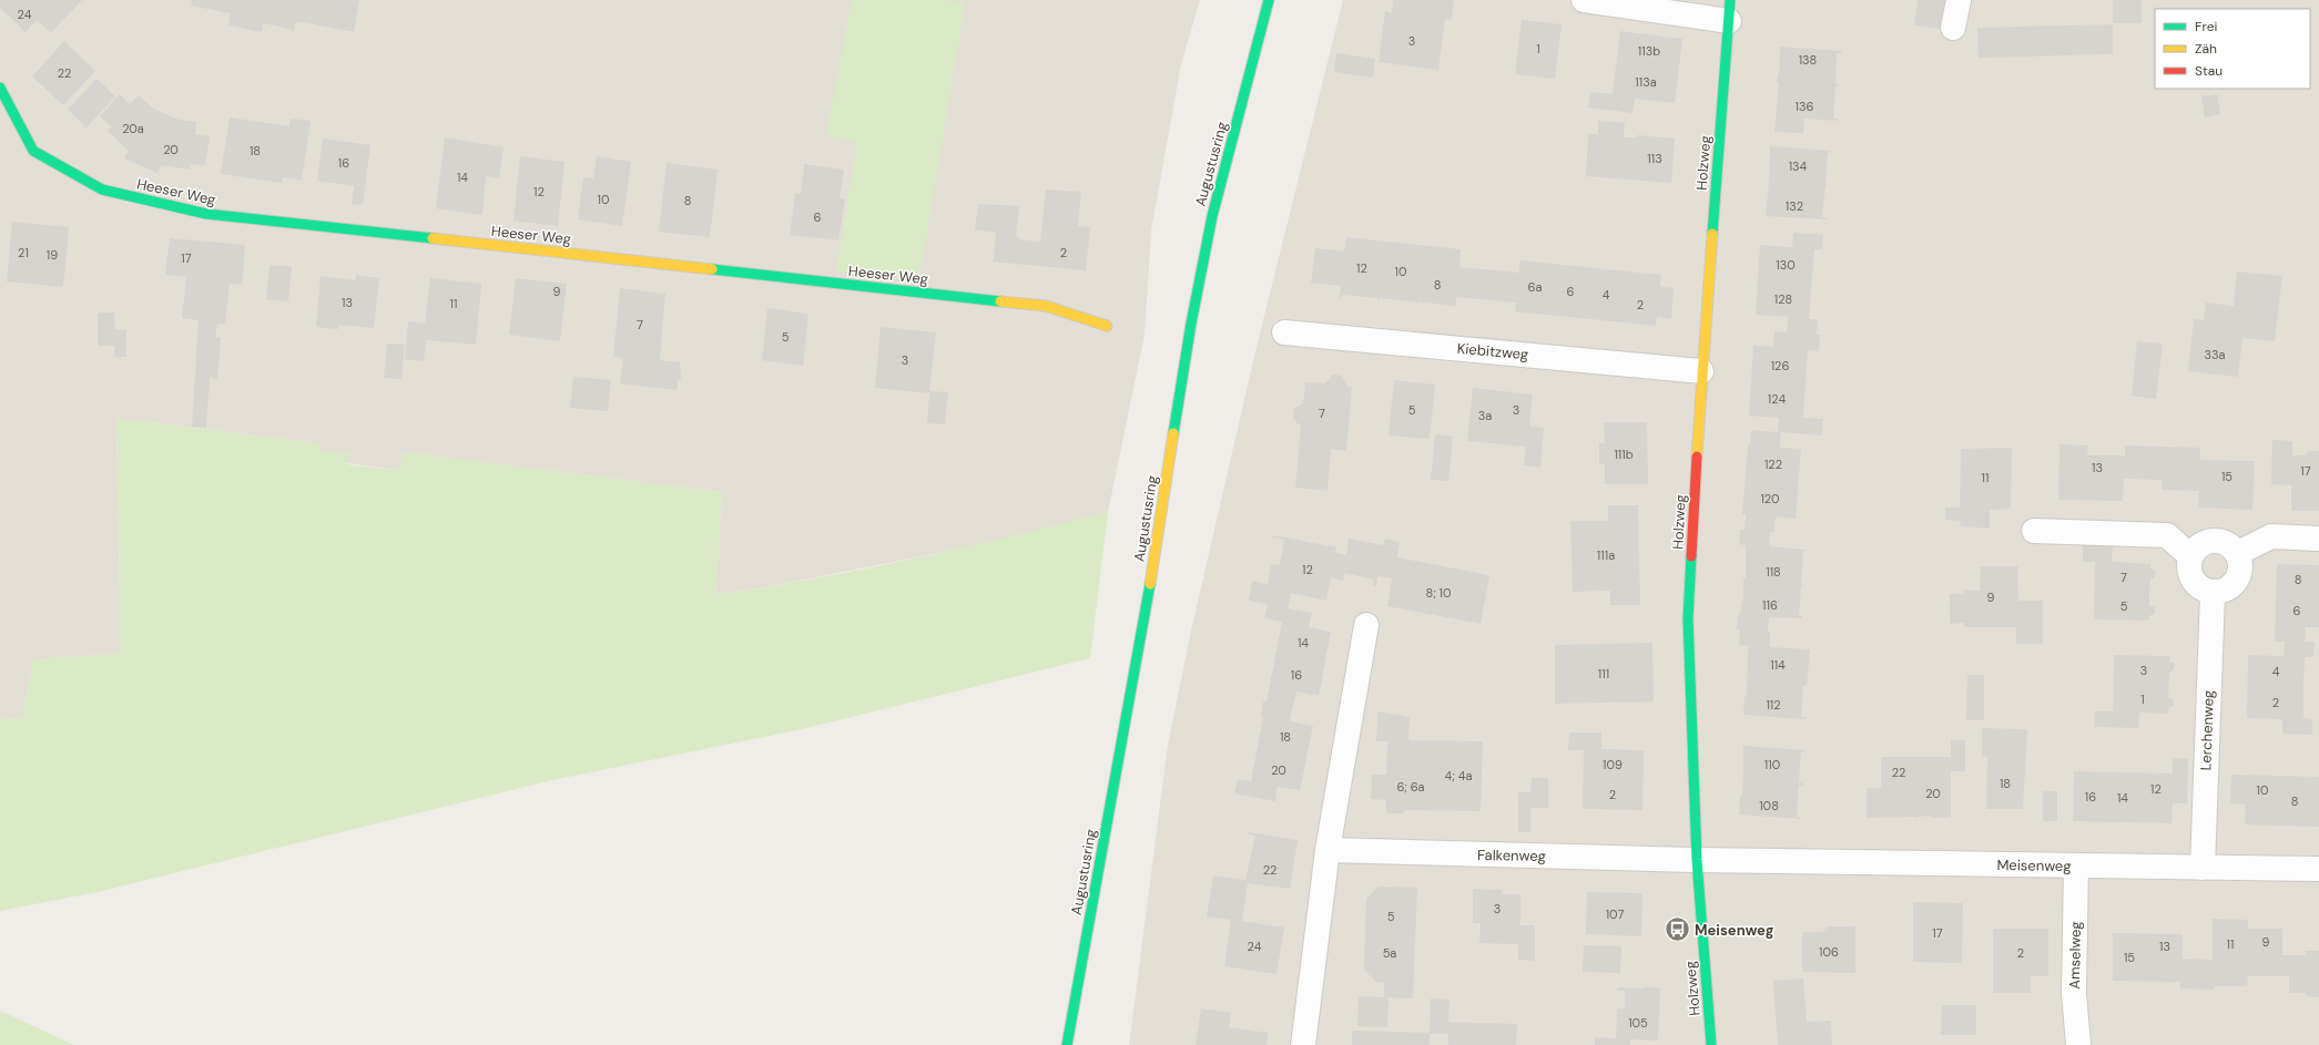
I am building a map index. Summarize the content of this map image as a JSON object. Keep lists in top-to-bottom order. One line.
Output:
{"streets":{"street":["Holzweg","Augustusring","Heeser Weg","Kiebitzweg","Lerchenweg","Falkenweg","Meisenweg","Amselweg"]},"crossings":[["Holzweg","Kiebitzweg"],["Holzweg","Falkenweg"],["Holzweg","Meisenweg"],["Lerchenweg","Meisenweg"],["Falkenweg","Meisenweg"],["Meisenweg","Amselweg"]],"places":{"bus stop":["Meisenweg"]},"house_numbers":["24","3","1","113b","138","22","113a","136","20a","20","18","113","16","134","14","12","10","8","132","6","21","2","19","17","130","12","10","8","6a","9","6","4","128","13","11","2","7","5","33a","3","126","124","5","3","7","3a","111b","122","13","17","15","11","120","111a","12","118","7","8","8; 10","9","116","5","6","14","114","3","4","111","16","1","2","112","18","109","110","20","22","4; 4a","18","6; 6a","12","10","20","2","16","14","8","108","22","3","107","5","17","9","11","24","13","106","5a","2","15","105"],"legend":["Frei","Zäh","Stau"]}
